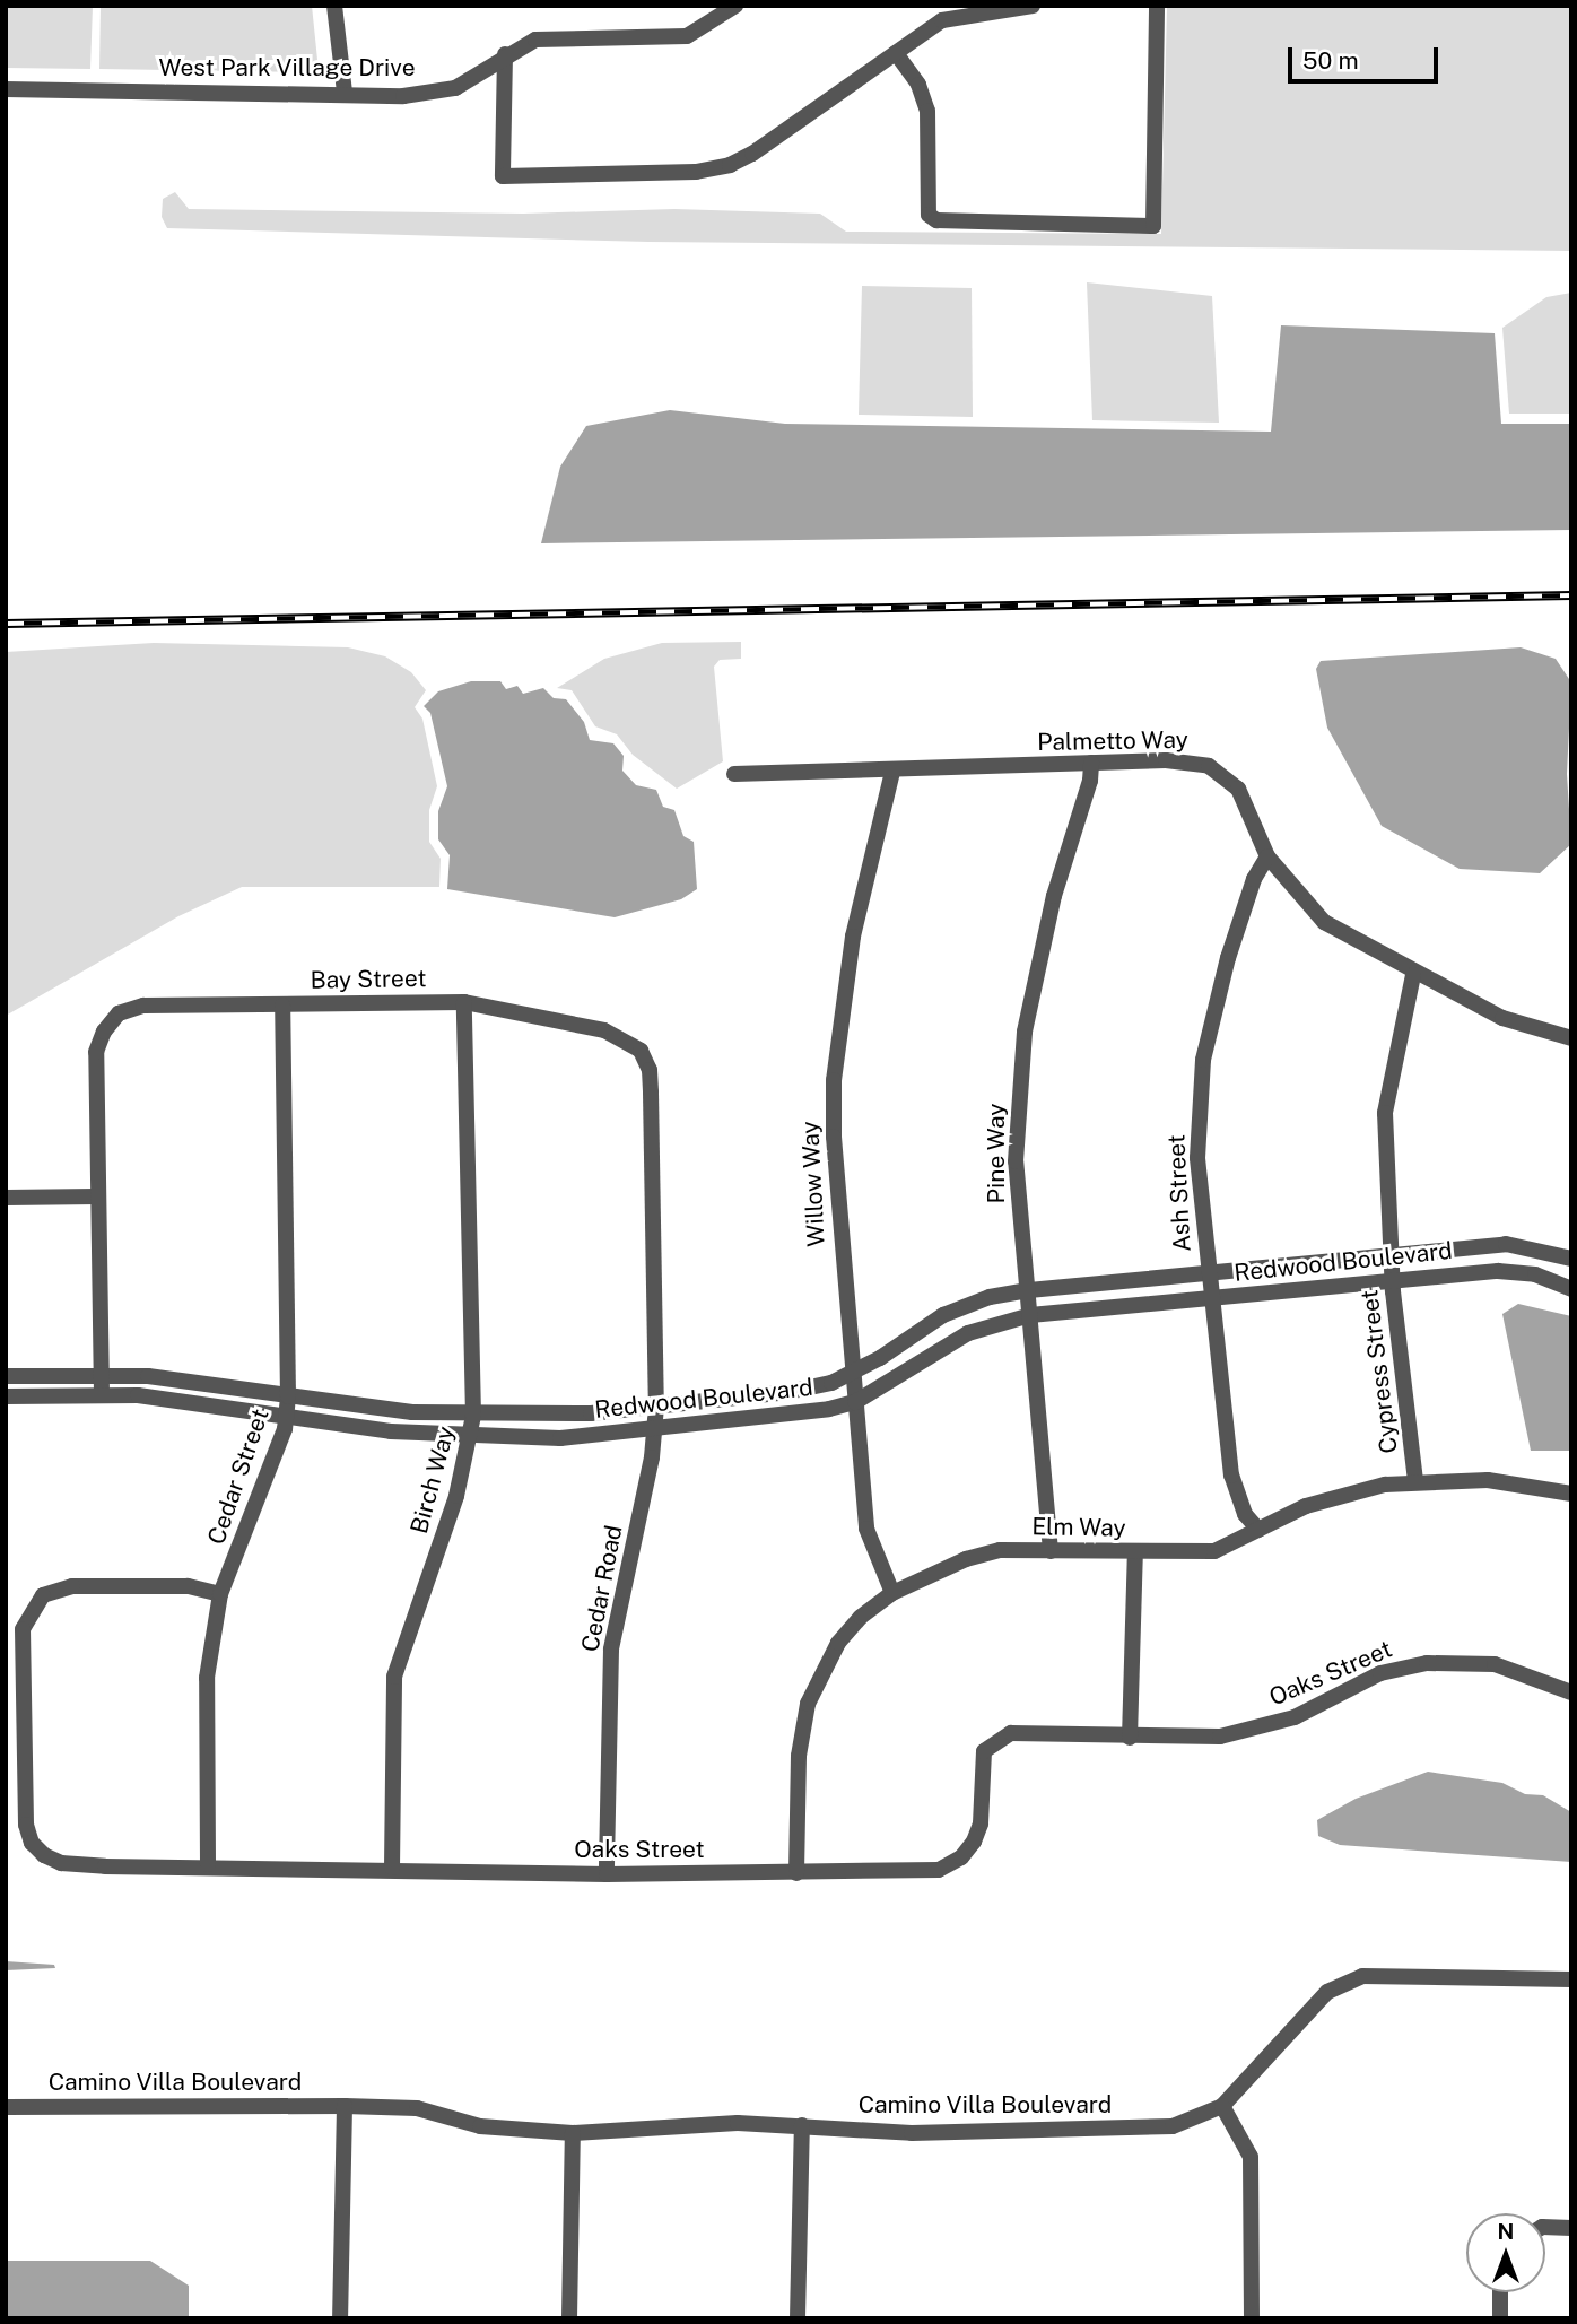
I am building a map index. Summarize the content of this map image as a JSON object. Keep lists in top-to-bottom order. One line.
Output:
{"streets":{"street":["West Park Village Drive","Palmetto Way","Bay Street","Pine Way","Willow Way","Ash Street","Redwood Boulevard","Cypress Street","Cedar Street","Birch Way","Elm Way","Cedar Road","Oaks Street","Camino Villa Boulevard"]},"crossings":[["Palmetto Way","Pine Way"],["Palmetto Way","Willow Way"],["Palmetto Way","Ash Street"],["Palmetto Way","Cypress Street"],["Bay Street","Redwood Boulevard"],["Bay Street","Cedar Street"],["Bay Street","Birch Way"],["Bay Street","Cedar Road"],["Pine Way","Redwood Boulevard"],["Pine Way","Elm Way"],["Willow Way","Redwood Boulevard"],["Willow Way","Elm Way"],["Ash Street","Redwood Boulevard"],["Ash Street","Elm Way"],["Redwood Boulevard","Cypress Street"],["Redwood Boulevard","Cedar Street"],["Redwood Boulevard","Birch Way"],["Redwood Boulevard","Cedar Road"],["Cypress Street","Elm Way"],["Cedar Street","Oaks Street"],["Birch Way","Oaks Street"],["Elm Way","Oaks Street"],["Cedar Road","Oaks Street"]],"scale_bar":"50 m","north":"top"}
